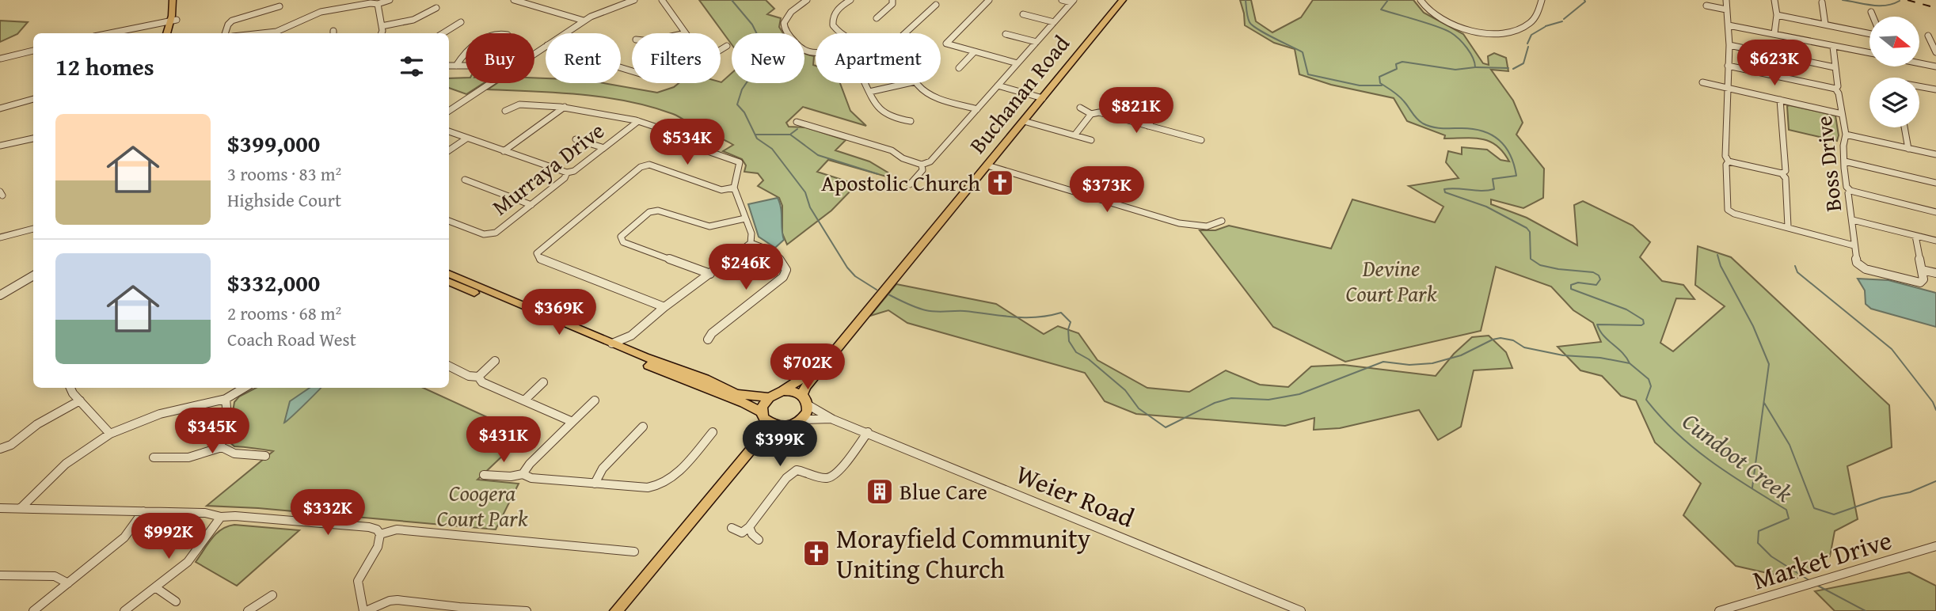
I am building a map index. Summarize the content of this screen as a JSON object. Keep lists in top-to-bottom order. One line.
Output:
{"streets":{"main road":["Buchanan Road"],"street":["Boss Drive","Murraya Drive","Weier Road","Market Drive"]},"crossings":[["Buchanan Road","Weier Road"]],"water":["Cundoot Creek"],"parks":["Devine Court Park","Coogera Court Park"],"places":{"church":["Apostolic Church","Morayfield Community Uniting Church"],"building":["Blue Care"]},"north":"right","page":{"chip":["Buy","Rent","Filters","New","Apartment"],"heading":"12 homes","price":["$623K","$821K","$534K","$373K","$246K","$369K","$702K","$345K","$431K","$399K","$332K","$992K"],"list":[{"name":"$399,000","note":"3 rooms · 83 m² · Highside Court"},{"name":"$332,000","note":"2 rooms · 68 m² · Coach Road West"}]}}
